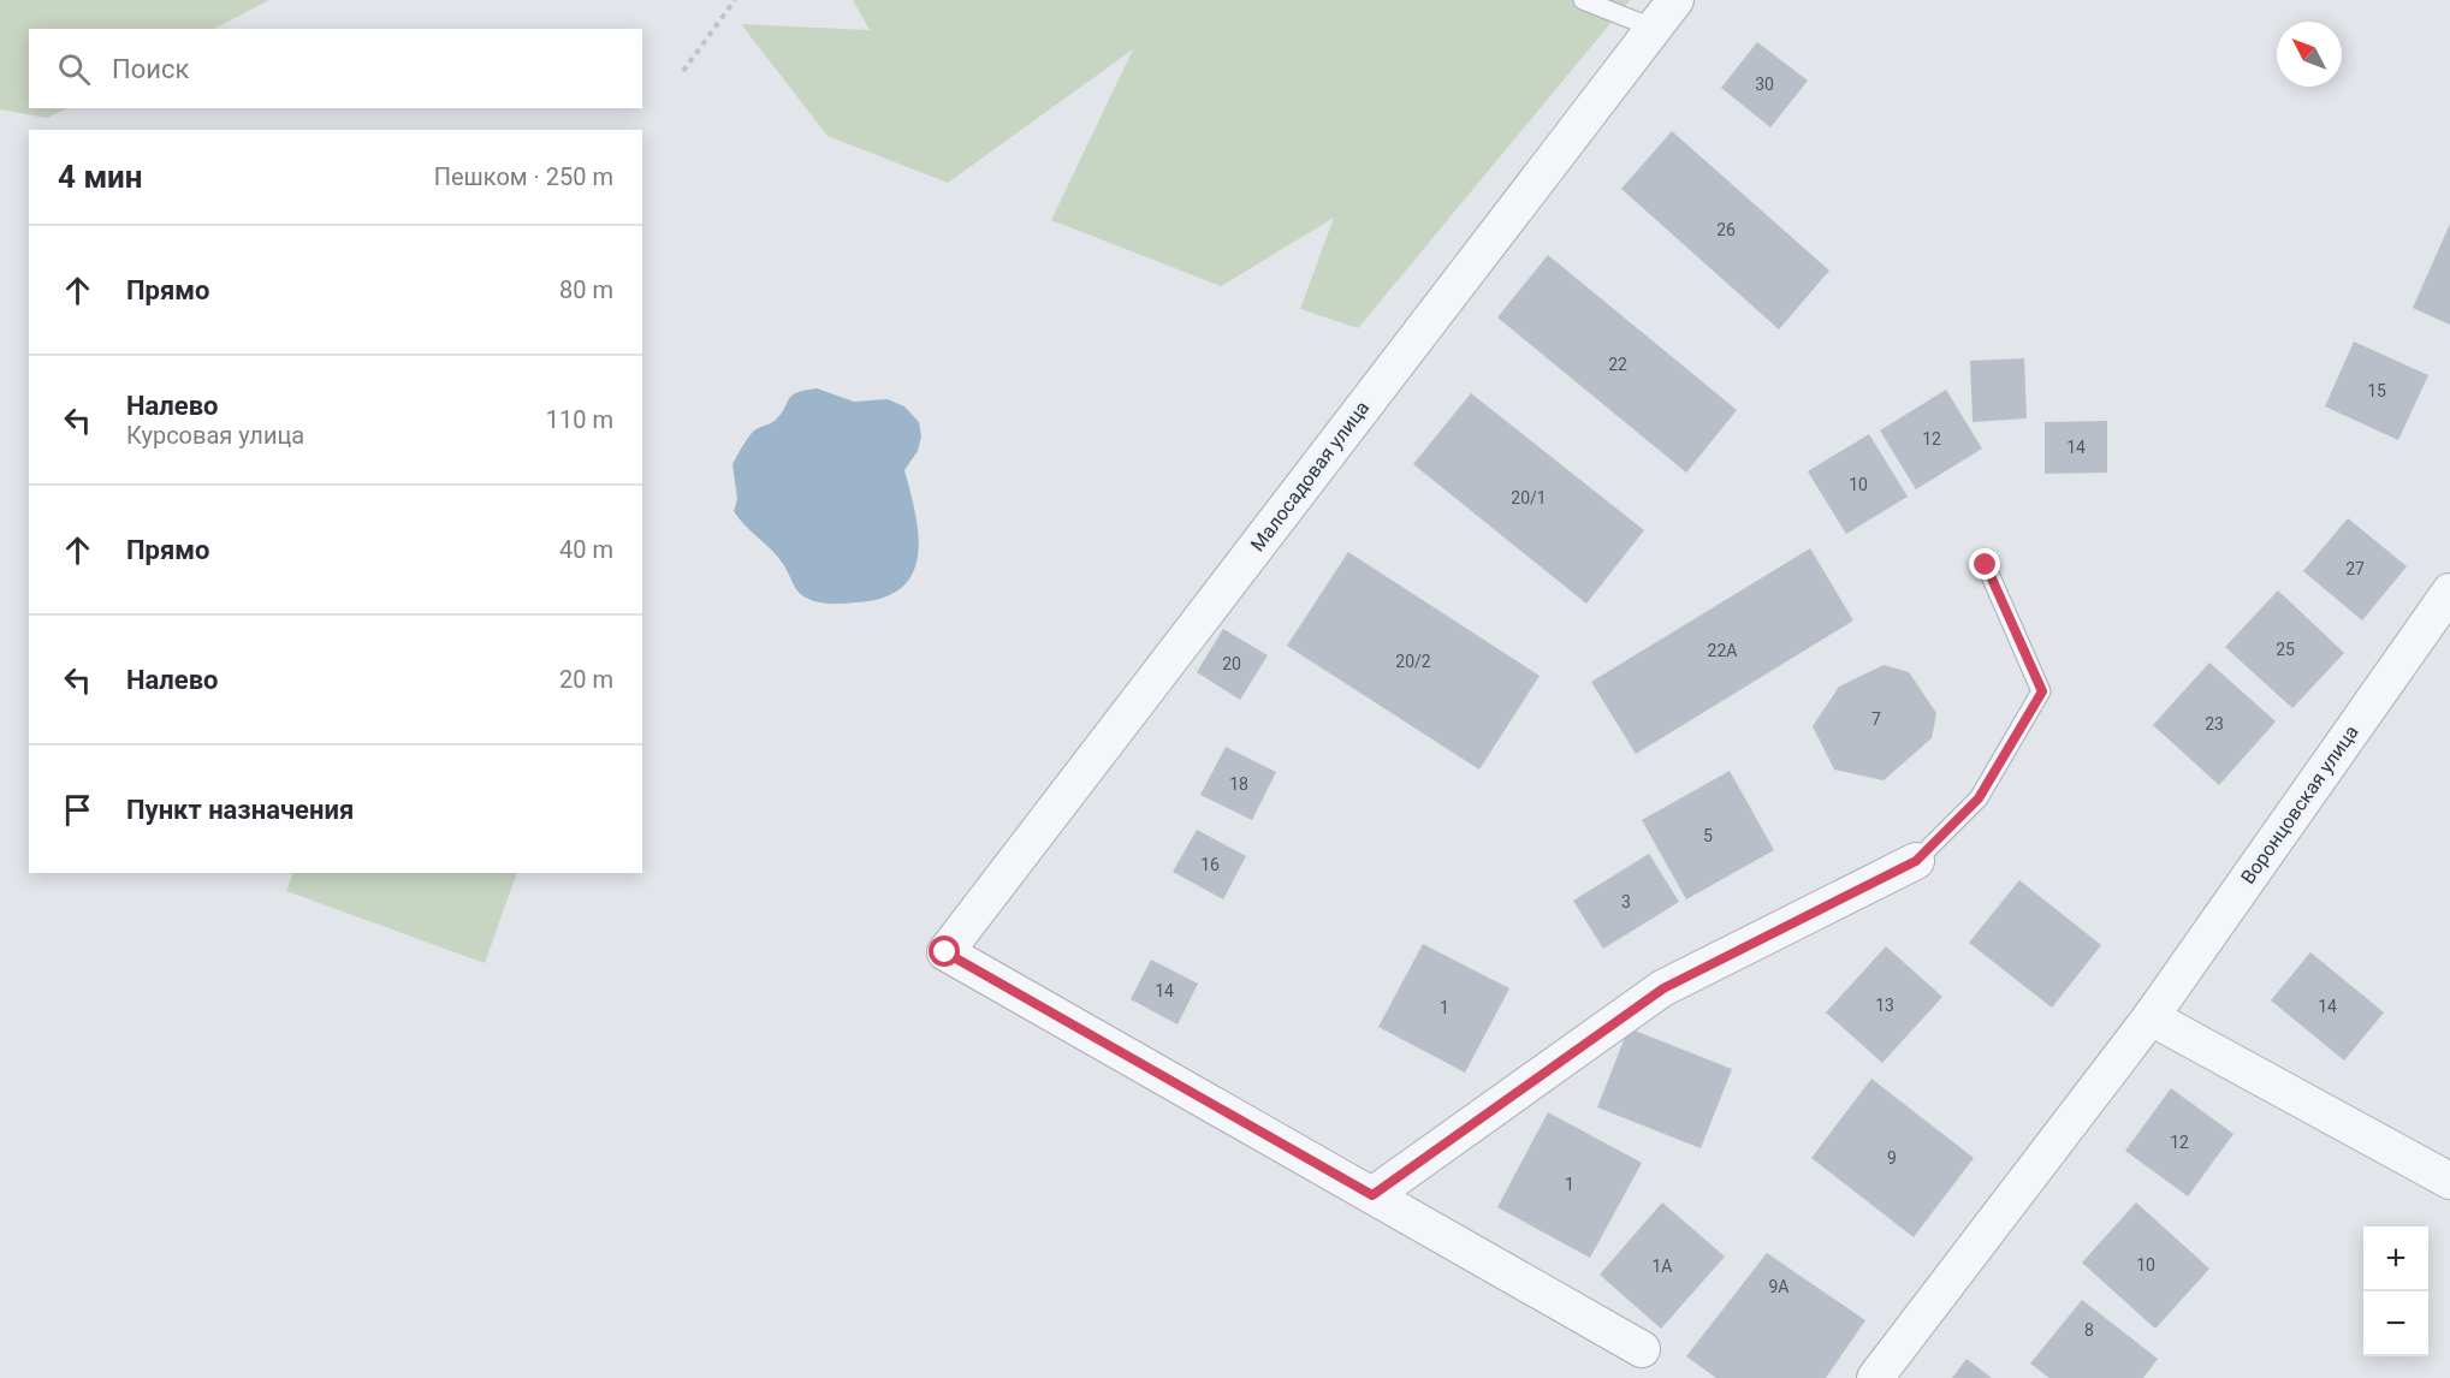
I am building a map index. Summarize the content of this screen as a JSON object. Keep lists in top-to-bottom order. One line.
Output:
{"streets":{"street":["Малосадовая улица","Воронцовская улица"]},"house_numbers":["30","26","22","15","12","14","10","20/1","27","25","22А","20/2","20","7","23","18","5","16","3","14","13","14","1","12","9","1","10","1А","9А","8"],"north":"top left","page":{"search":"Поиск","heading":["4 мин","Пешком · 250 m"],"list":[["Прямо","80 m"],["Налево","Курсовая улица","110 m"],["Прямо","40 m"],["Налево","20 m"],"Пункт назначения"],"map_buttons":["+","−"]}}
